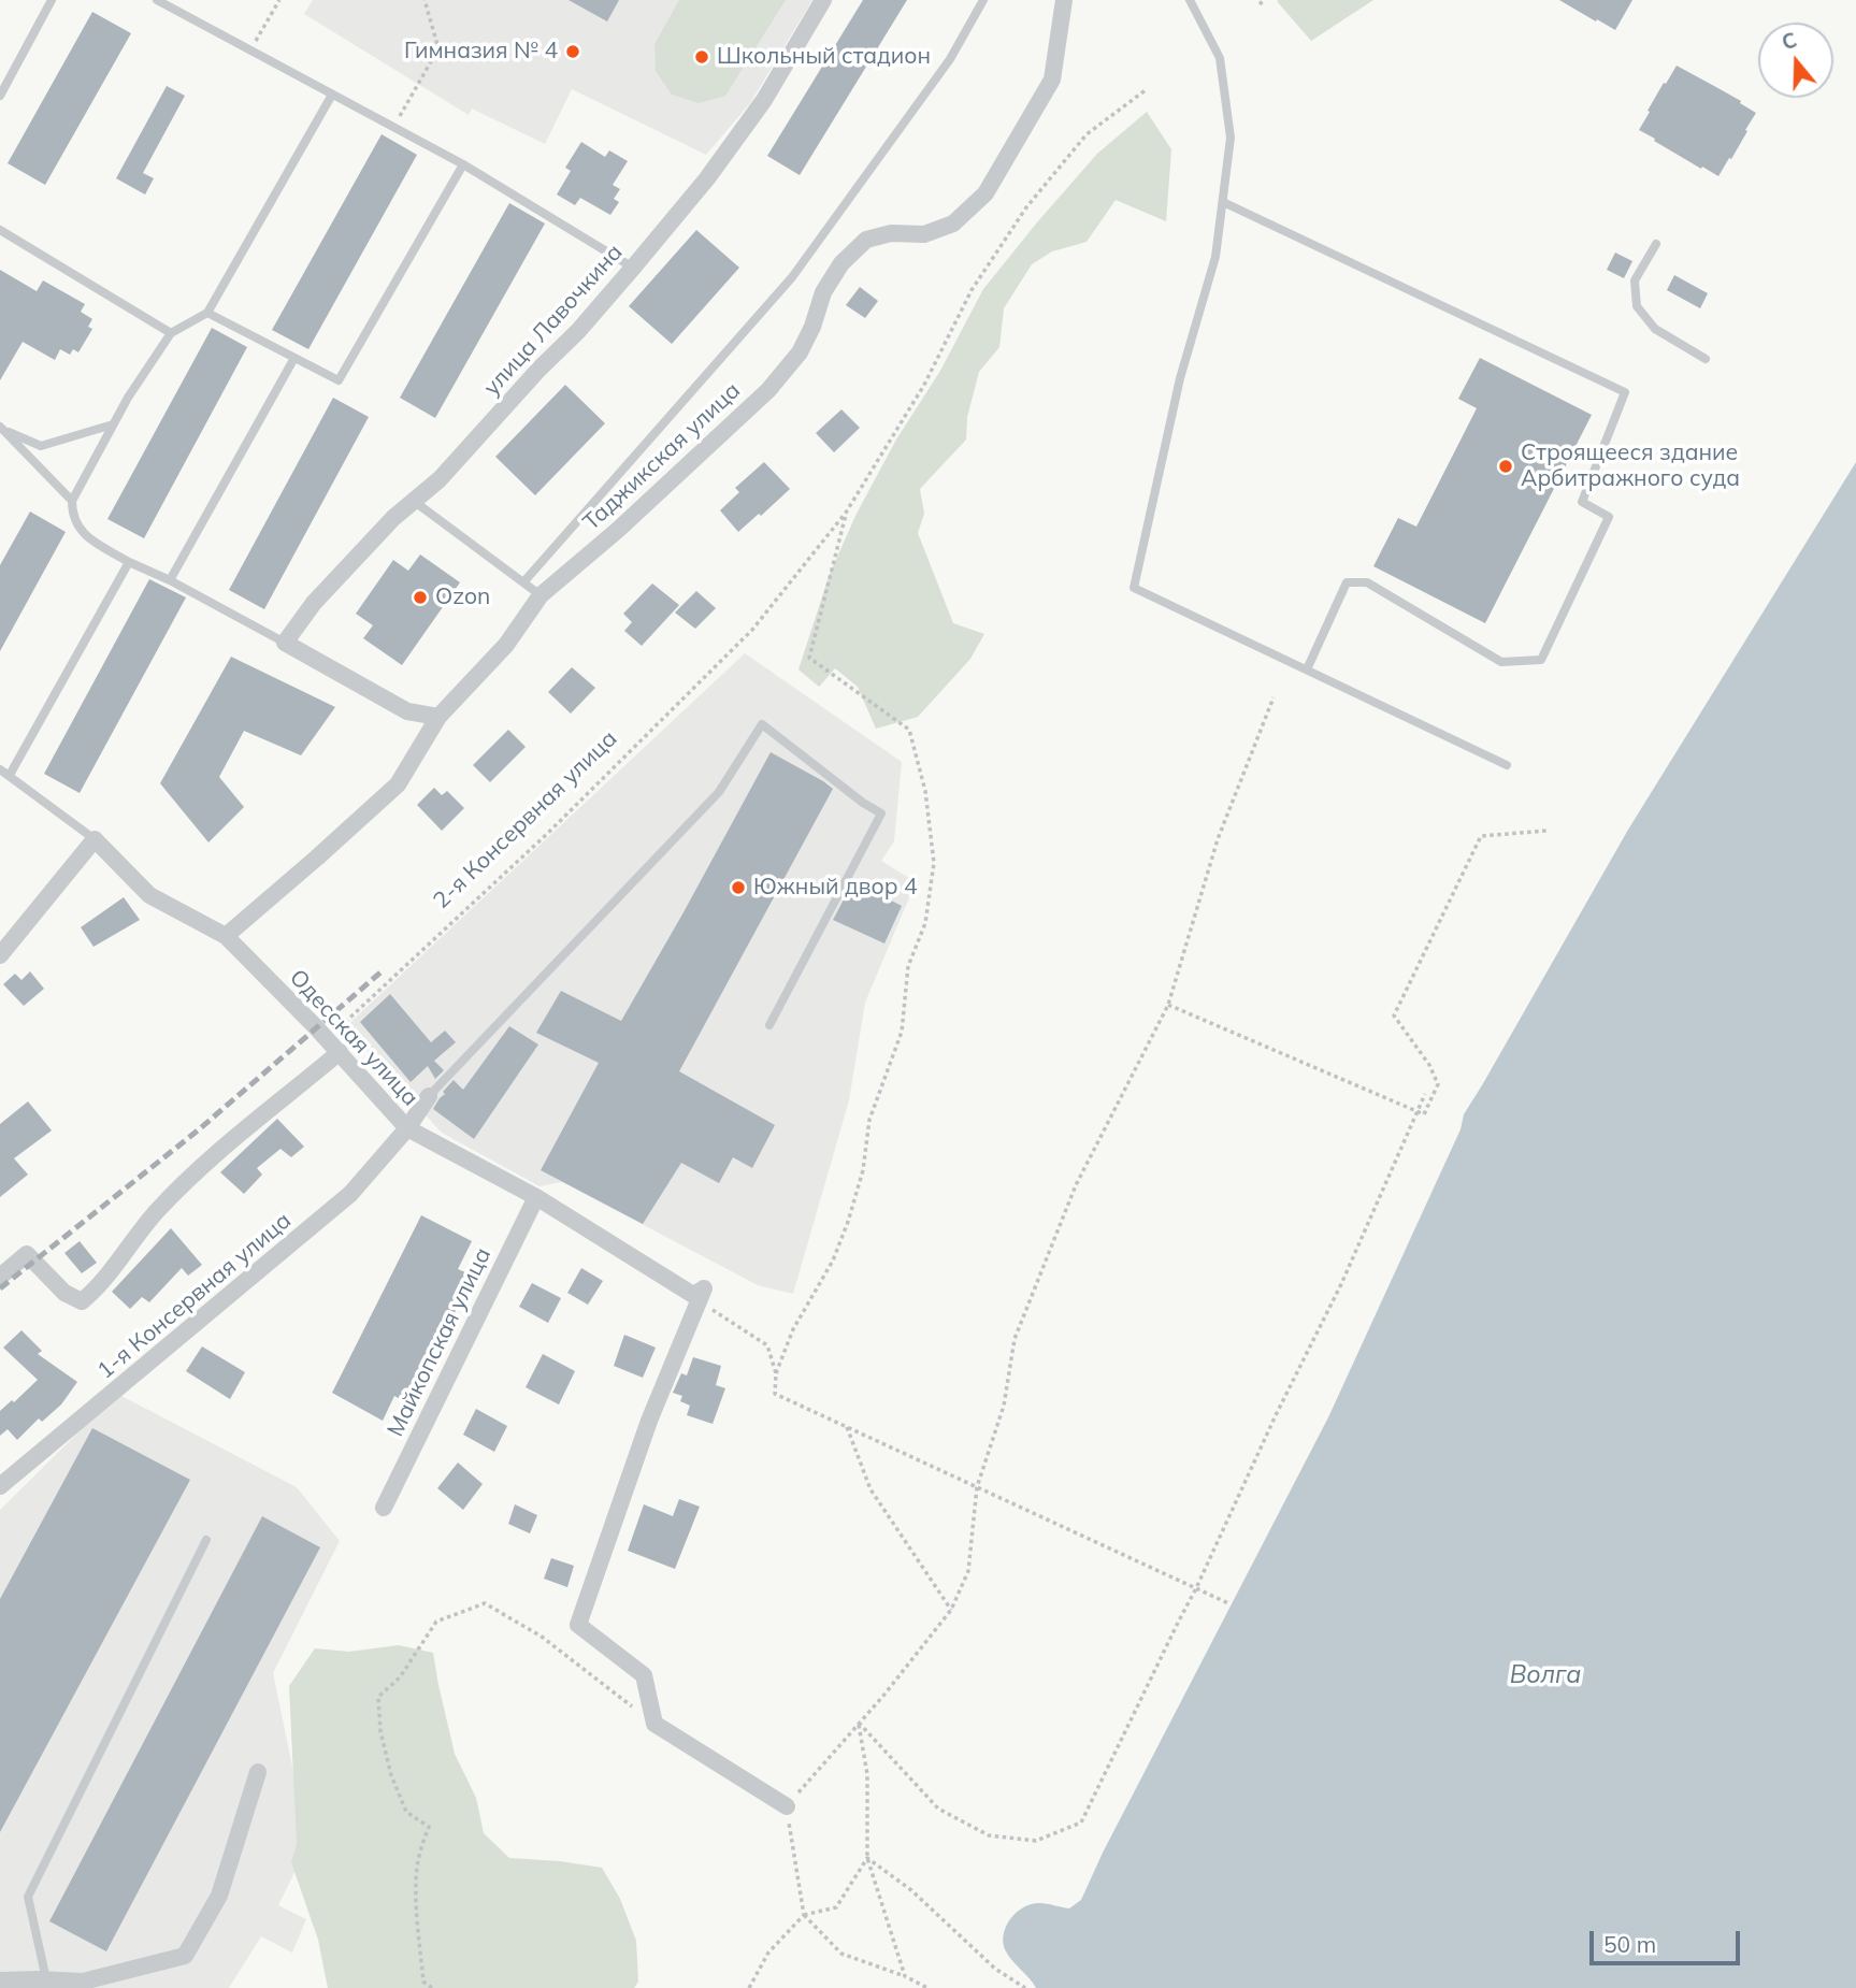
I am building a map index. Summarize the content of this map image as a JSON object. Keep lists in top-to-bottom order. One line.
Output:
{"streets":{"street":["улица Лавочкина","Таджикская улица","Одесская улица","1-я Консервная улица","Майкопская улица"],"path":["2-я Консервная улица"]},"crossings":[["Таджикская улица","Одесская улица"],["2-я Консервная улица","Одесская улица"],["Одесская улица","1-я Консервная улица"],["Одесская улица","Майкопская улица"]],"water":["Волга"],"places":["Гимназия № 4","Школьный стадион","Строящееся здание Арбитражного суда","Ozon","Южный двор 4"],"scale_bar":"50 m","north":"top"}
